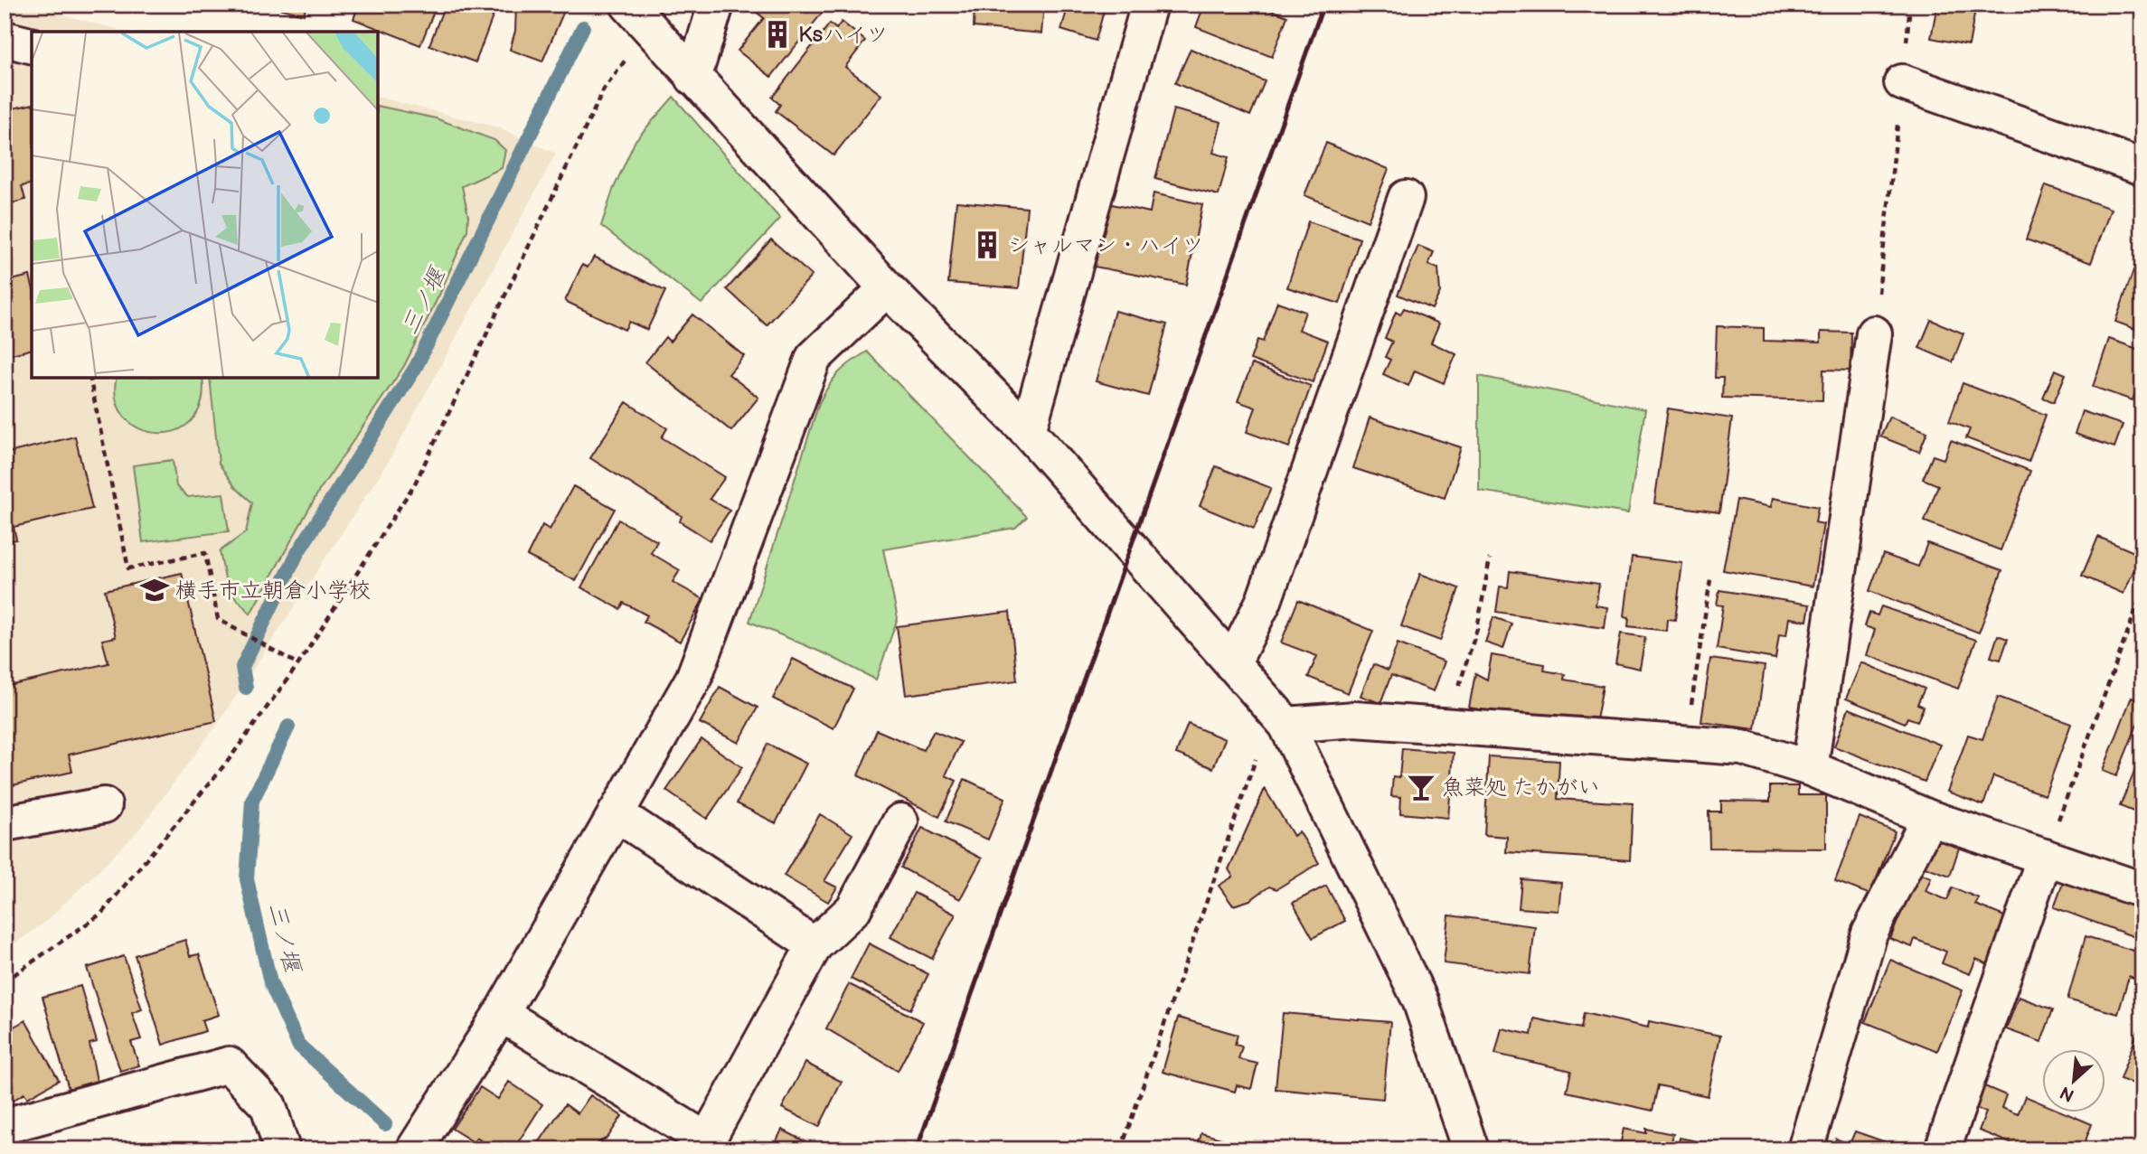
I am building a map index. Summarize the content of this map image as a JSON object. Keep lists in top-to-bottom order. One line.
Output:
{"water":["三ノ堰"],"places":{"building":["Ksハイツ","シャルマン・ハイツ"],"school or university":["横手市立朝倉小学校"],"bar":["魚菜処 たかがい"]},"north":"bottom left"}
